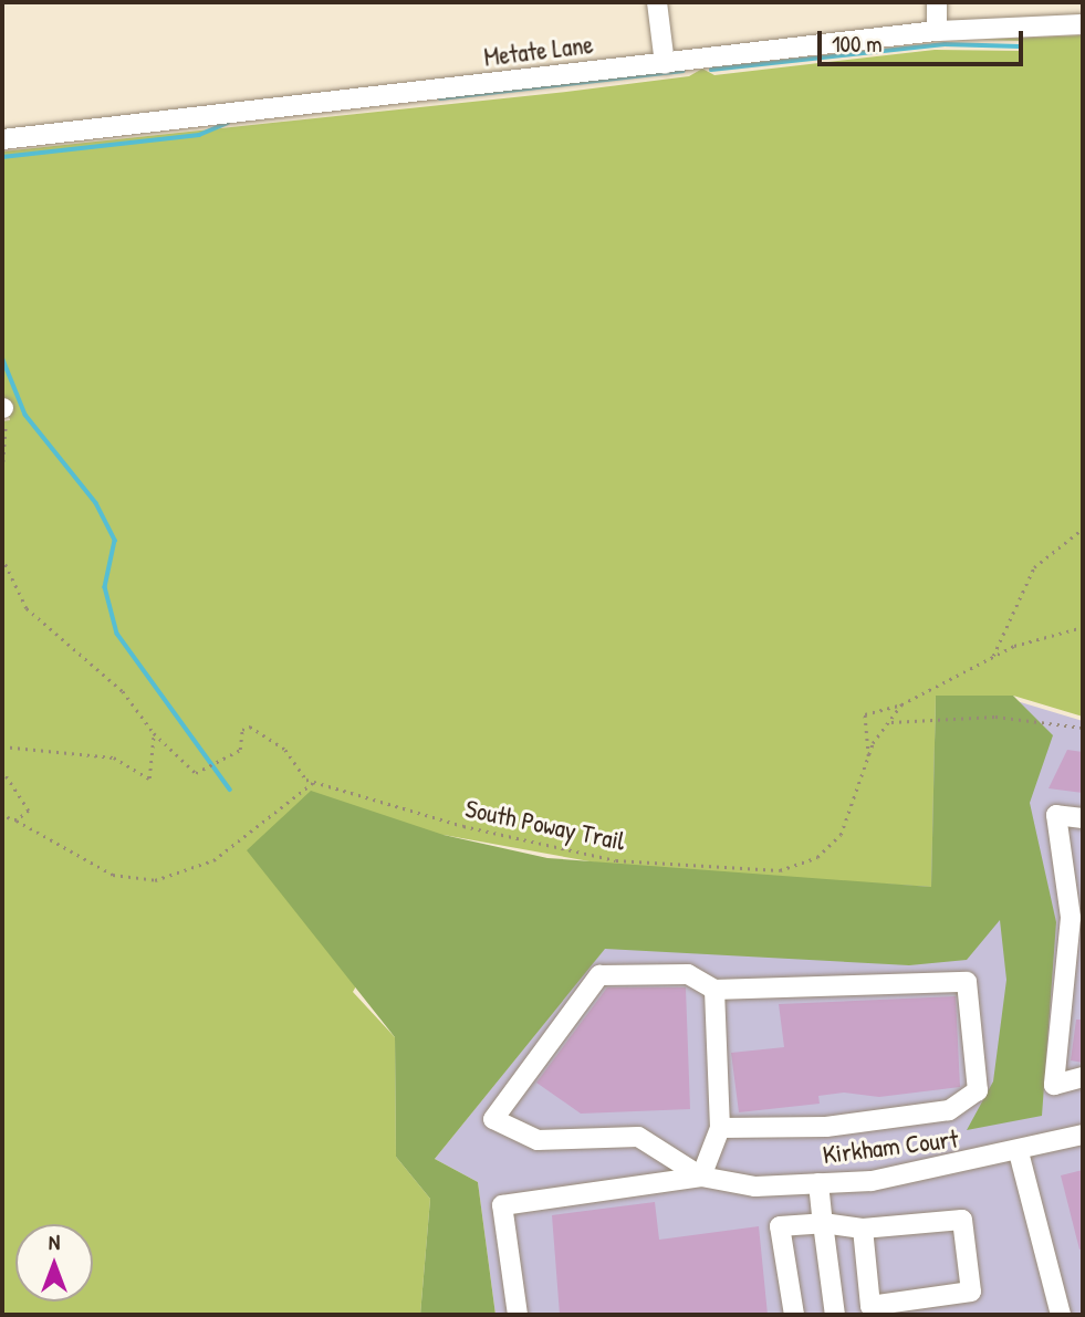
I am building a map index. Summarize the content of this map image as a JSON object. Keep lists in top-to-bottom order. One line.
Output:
{"streets":{"street":["Metate Lane","Kirkham Court"],"path":["South Poway Trail"]},"scale_bar":"100 m","north":"top"}
